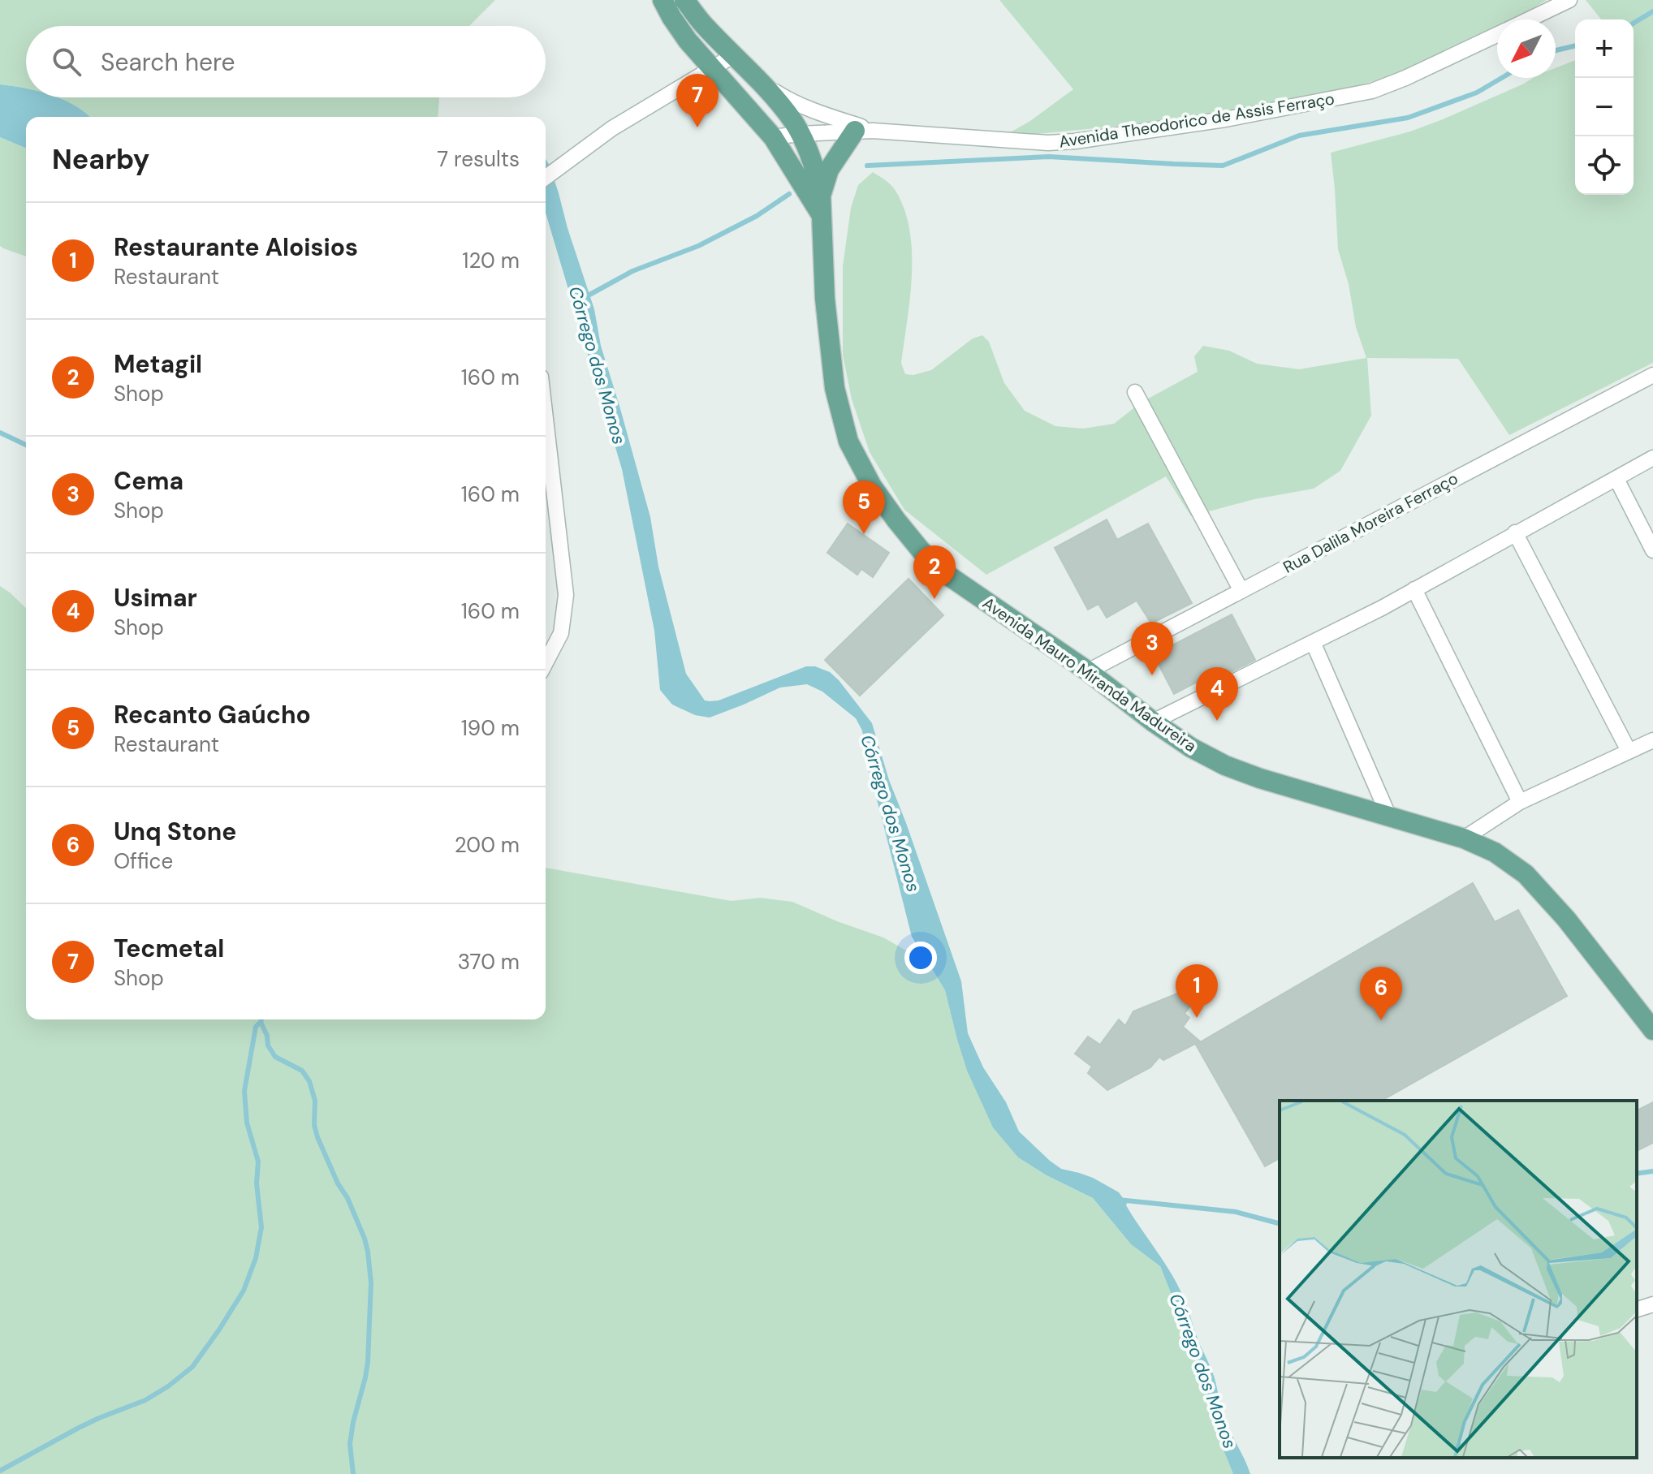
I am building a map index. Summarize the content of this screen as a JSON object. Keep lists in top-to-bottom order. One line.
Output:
{"streets":{"main road":["Avenida Mauro Miranda Madureira"],"street":["Avenida Theodorico de Assis Ferraço","Rua Dalila Moreira Ferraço"]},"crossings":[["Avenida Theodorico de Assis Ferraço","Avenida Mauro Miranda Madureira"],["Rua Dalila Moreira Ferraço","Avenida Mauro Miranda Madureira"]],"water":["Córrego dos Monos"],"north":"bottom left","page":{"map_buttons":["+","−"],"search":"Search here","pins":["7","5","2","3","4","1","6"],"heading":["Nearby","7 results"],"list":[{"mark":"1","name":"Restaurante Aloisios","note":"Restaurant","value":"120 m"},{"mark":"2","name":"Metagil","note":"Shop","value":"160 m"},{"mark":"3","name":"Cema","note":"Shop","value":"160 m"},{"mark":"4","name":"Usimar","note":"Shop","value":"160 m"},{"mark":"5","name":"Recanto Gaúcho","note":"Restaurant","value":"190 m"},{"mark":"6","name":"Unq Stone","note":"Office","value":"200 m"},{"mark":"7","name":"Tecmetal","note":"Shop","value":"370 m"}]}}
